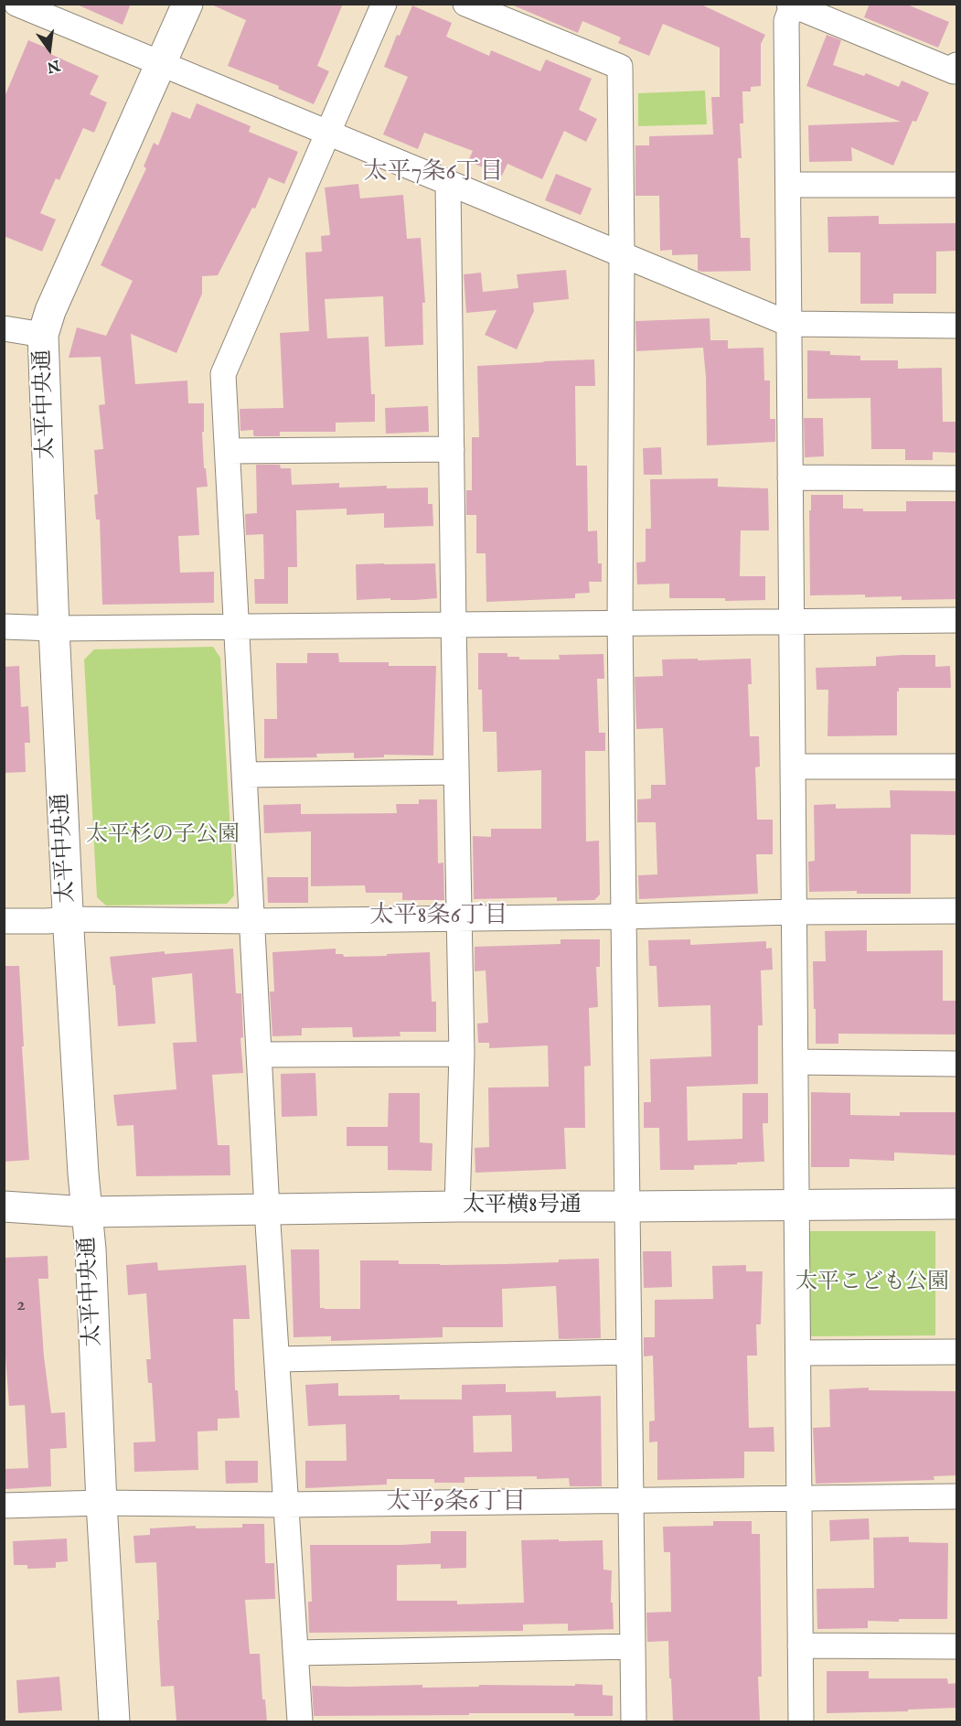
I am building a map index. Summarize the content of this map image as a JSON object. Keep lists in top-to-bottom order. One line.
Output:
{"streets":{"street":["太平中央通","太平横8号通"]},"crossings":[["太平中央通","太平横8号通"]],"districts":["太平7条6丁目","太平8条6丁目","太平9条6丁目"],"parks":["太平杉の子公園","太平こども公園"],"house_numbers":["2"],"north":"bottom"}
